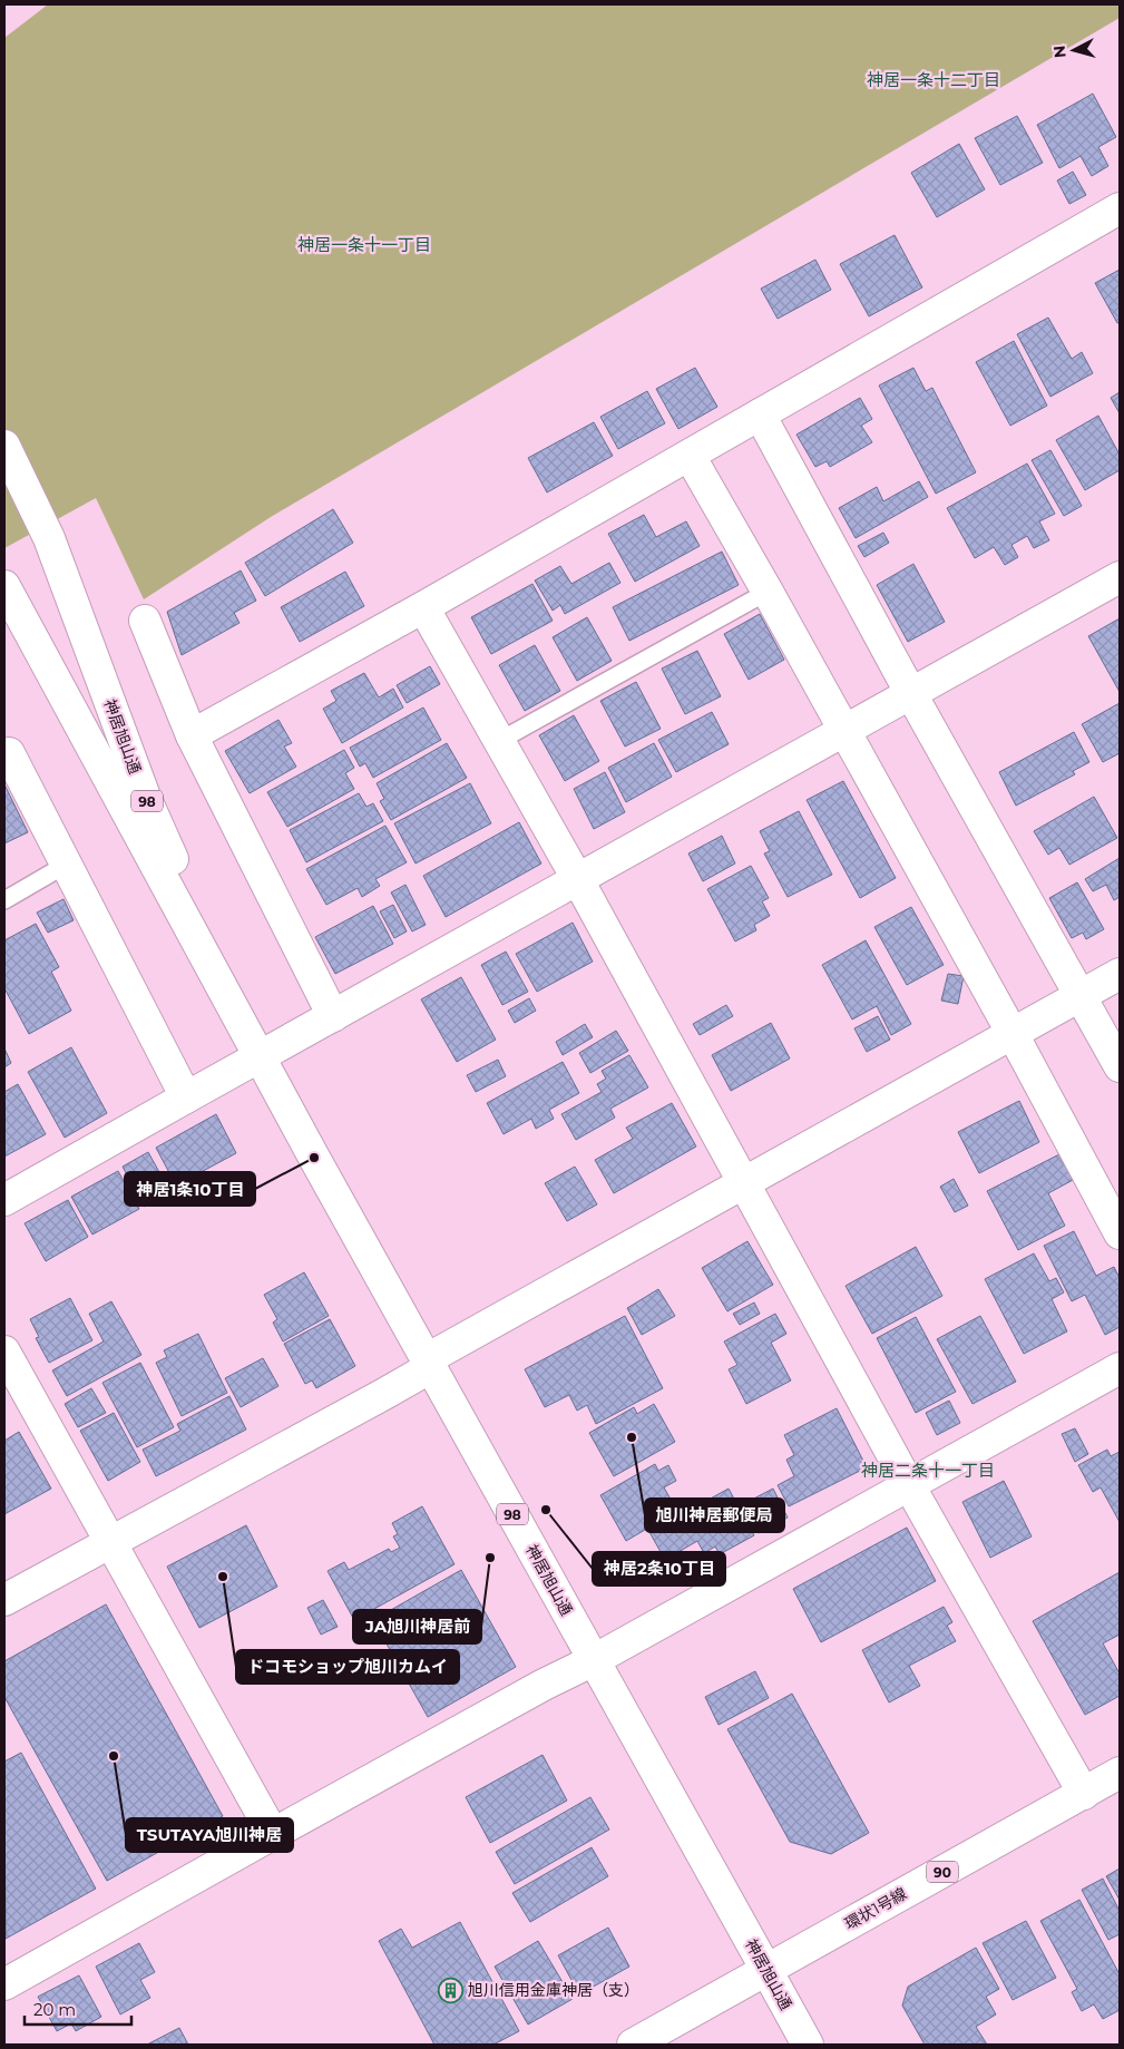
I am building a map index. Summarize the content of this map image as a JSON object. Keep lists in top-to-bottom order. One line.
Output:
{"streets":{"street":["神居旭山通","98","90","環状1号線"]},"crossings":[["神居旭山通","環状1号線"]],"districts":["神居一条十二丁目","神居一条十一丁目","神居二条十一丁目"],"places":{"other":["神居1条10丁目","旭川神居郵便局","神居2条10丁目","JA旭川神居前","ドコモショップ旭川カムイ","TSUTAYA旭川神居"],"building":["旭川信用金庫神居（支）"]},"scale_bar":"20 m","north":"left"}
